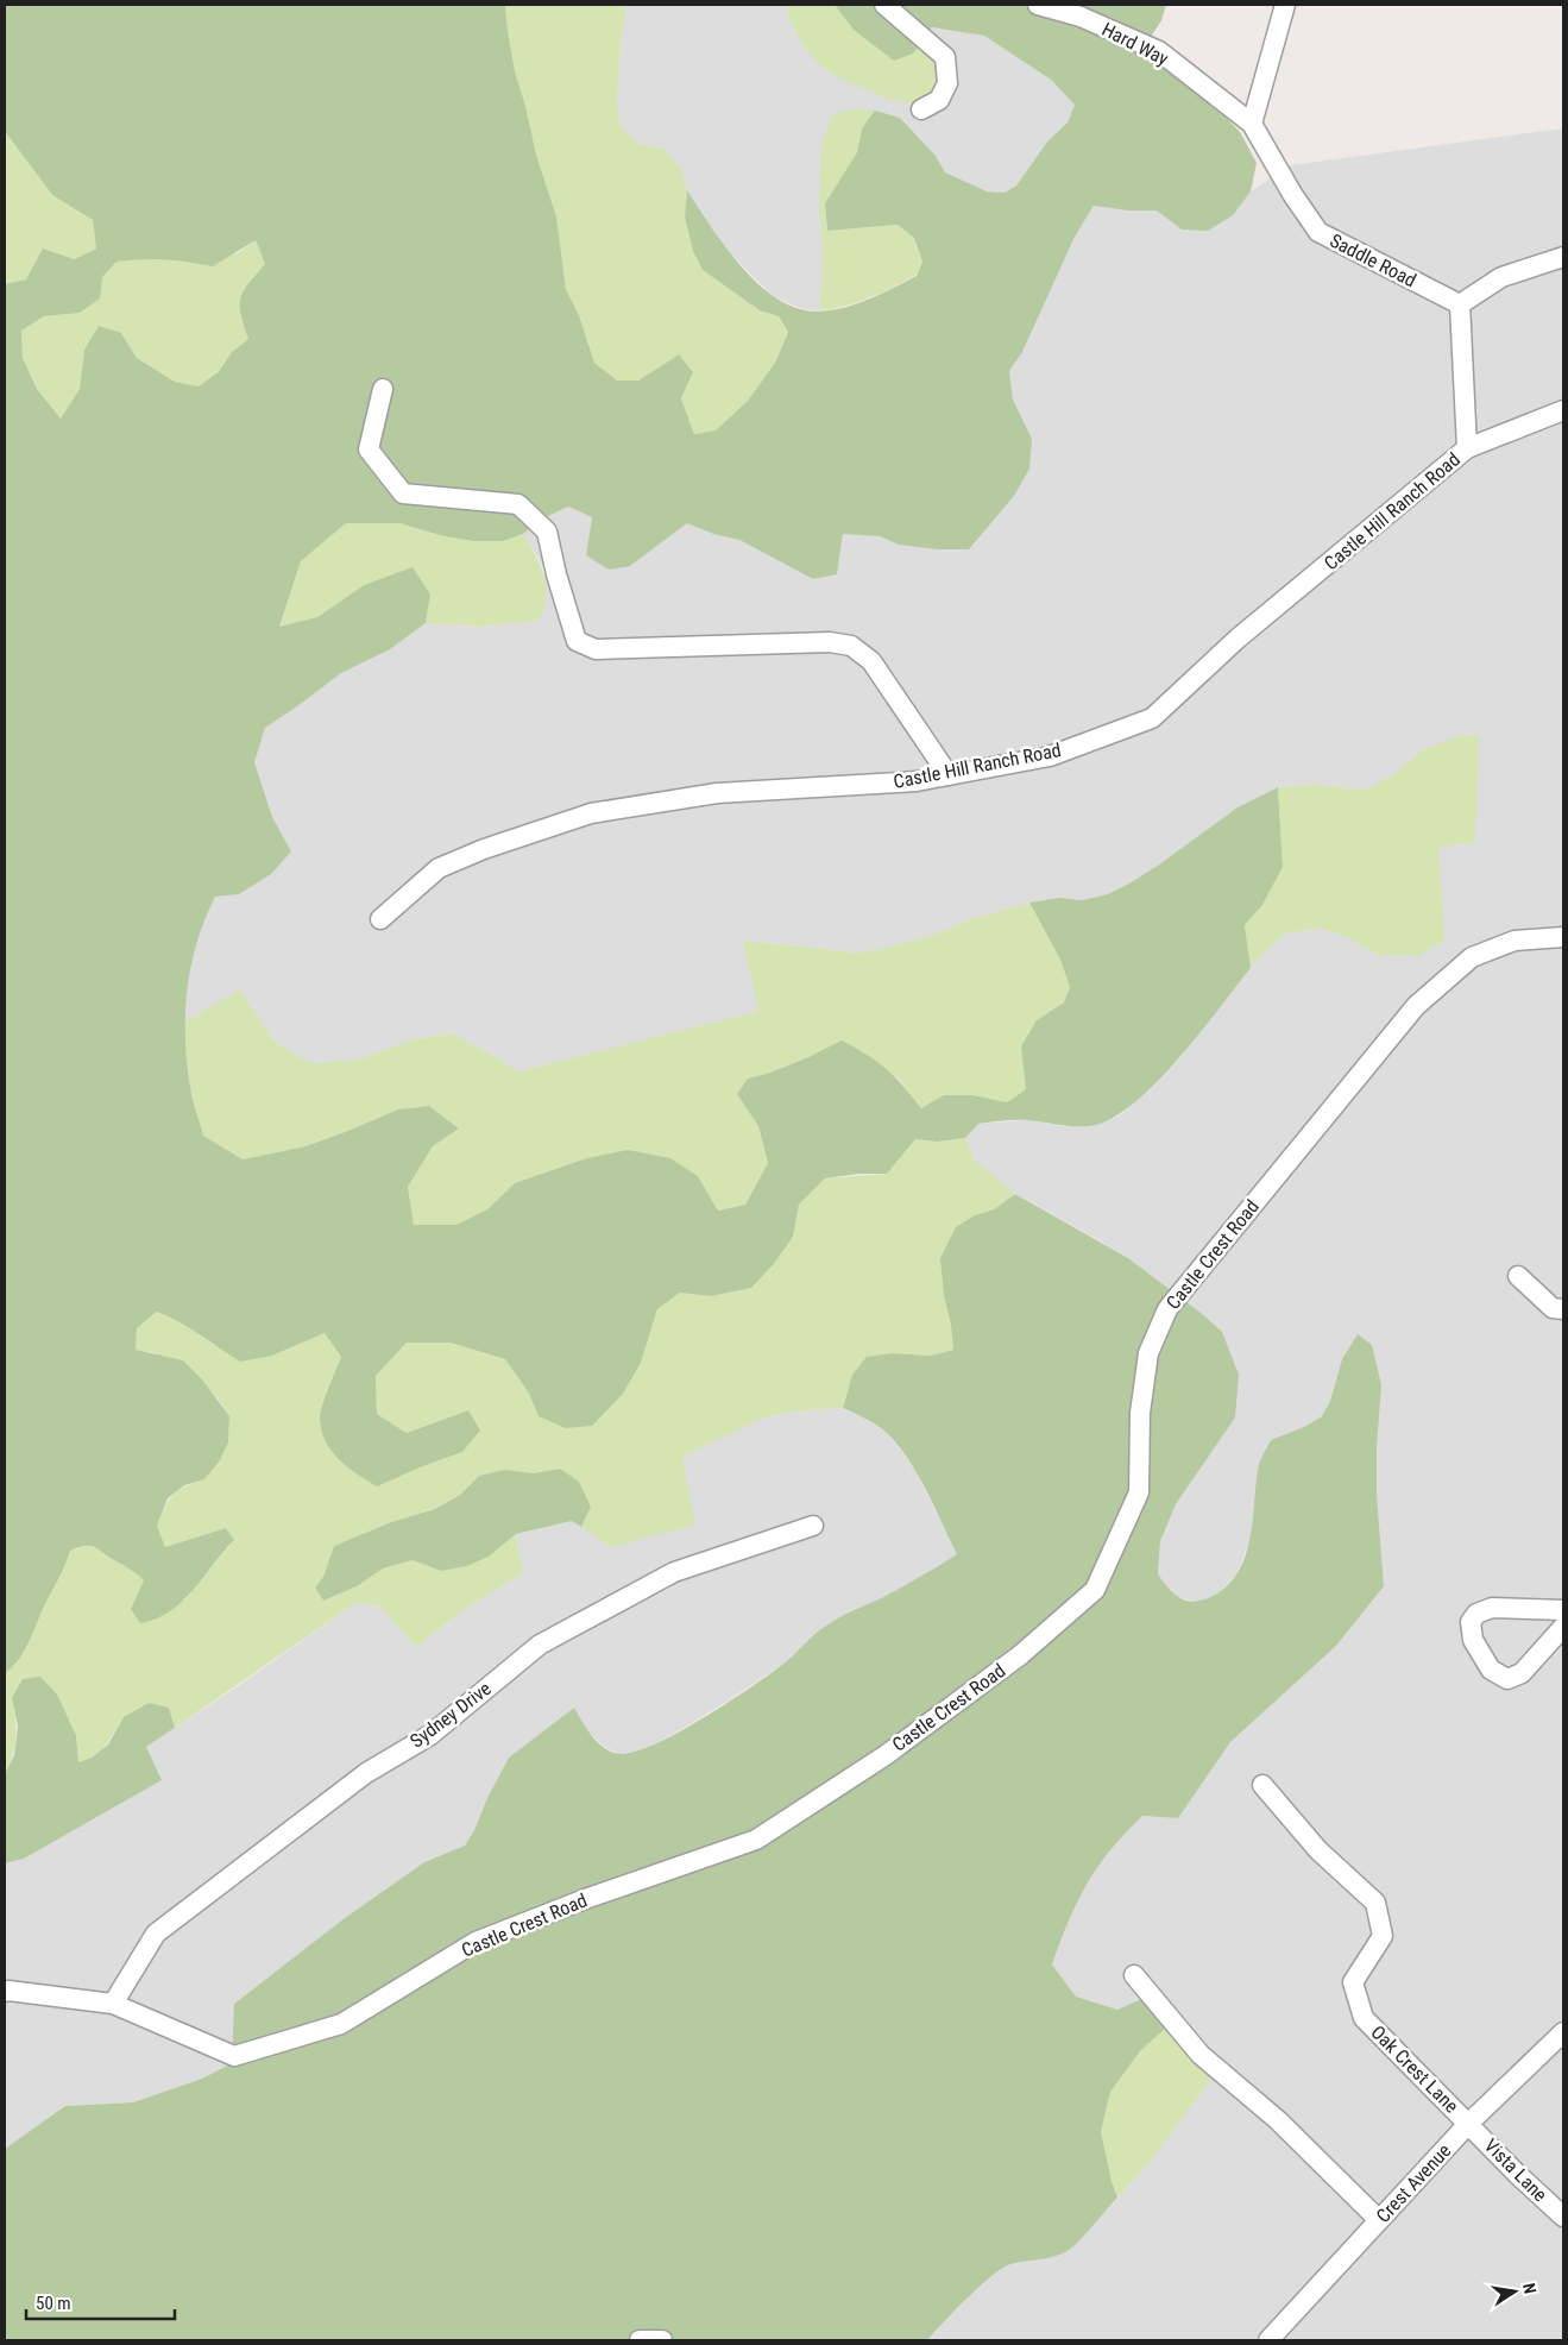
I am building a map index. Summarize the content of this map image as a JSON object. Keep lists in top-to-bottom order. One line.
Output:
{"streets":{"street":["Hard Way","Saddle Road","Castle Hill Ranch Road","Castle Crest Road","Sydney Drive","Oak Crest Lane","Vista Lane","Crest Avenue"]},"crossings":[["Hard Way","Saddle Road"],["Castle Crest Road","Sydney Drive"],["Oak Crest Lane","Vista Lane"],["Oak Crest Lane","Crest Avenue"],["Vista Lane","Crest Avenue"]],"scale_bar":"50 m","north":"right"}
